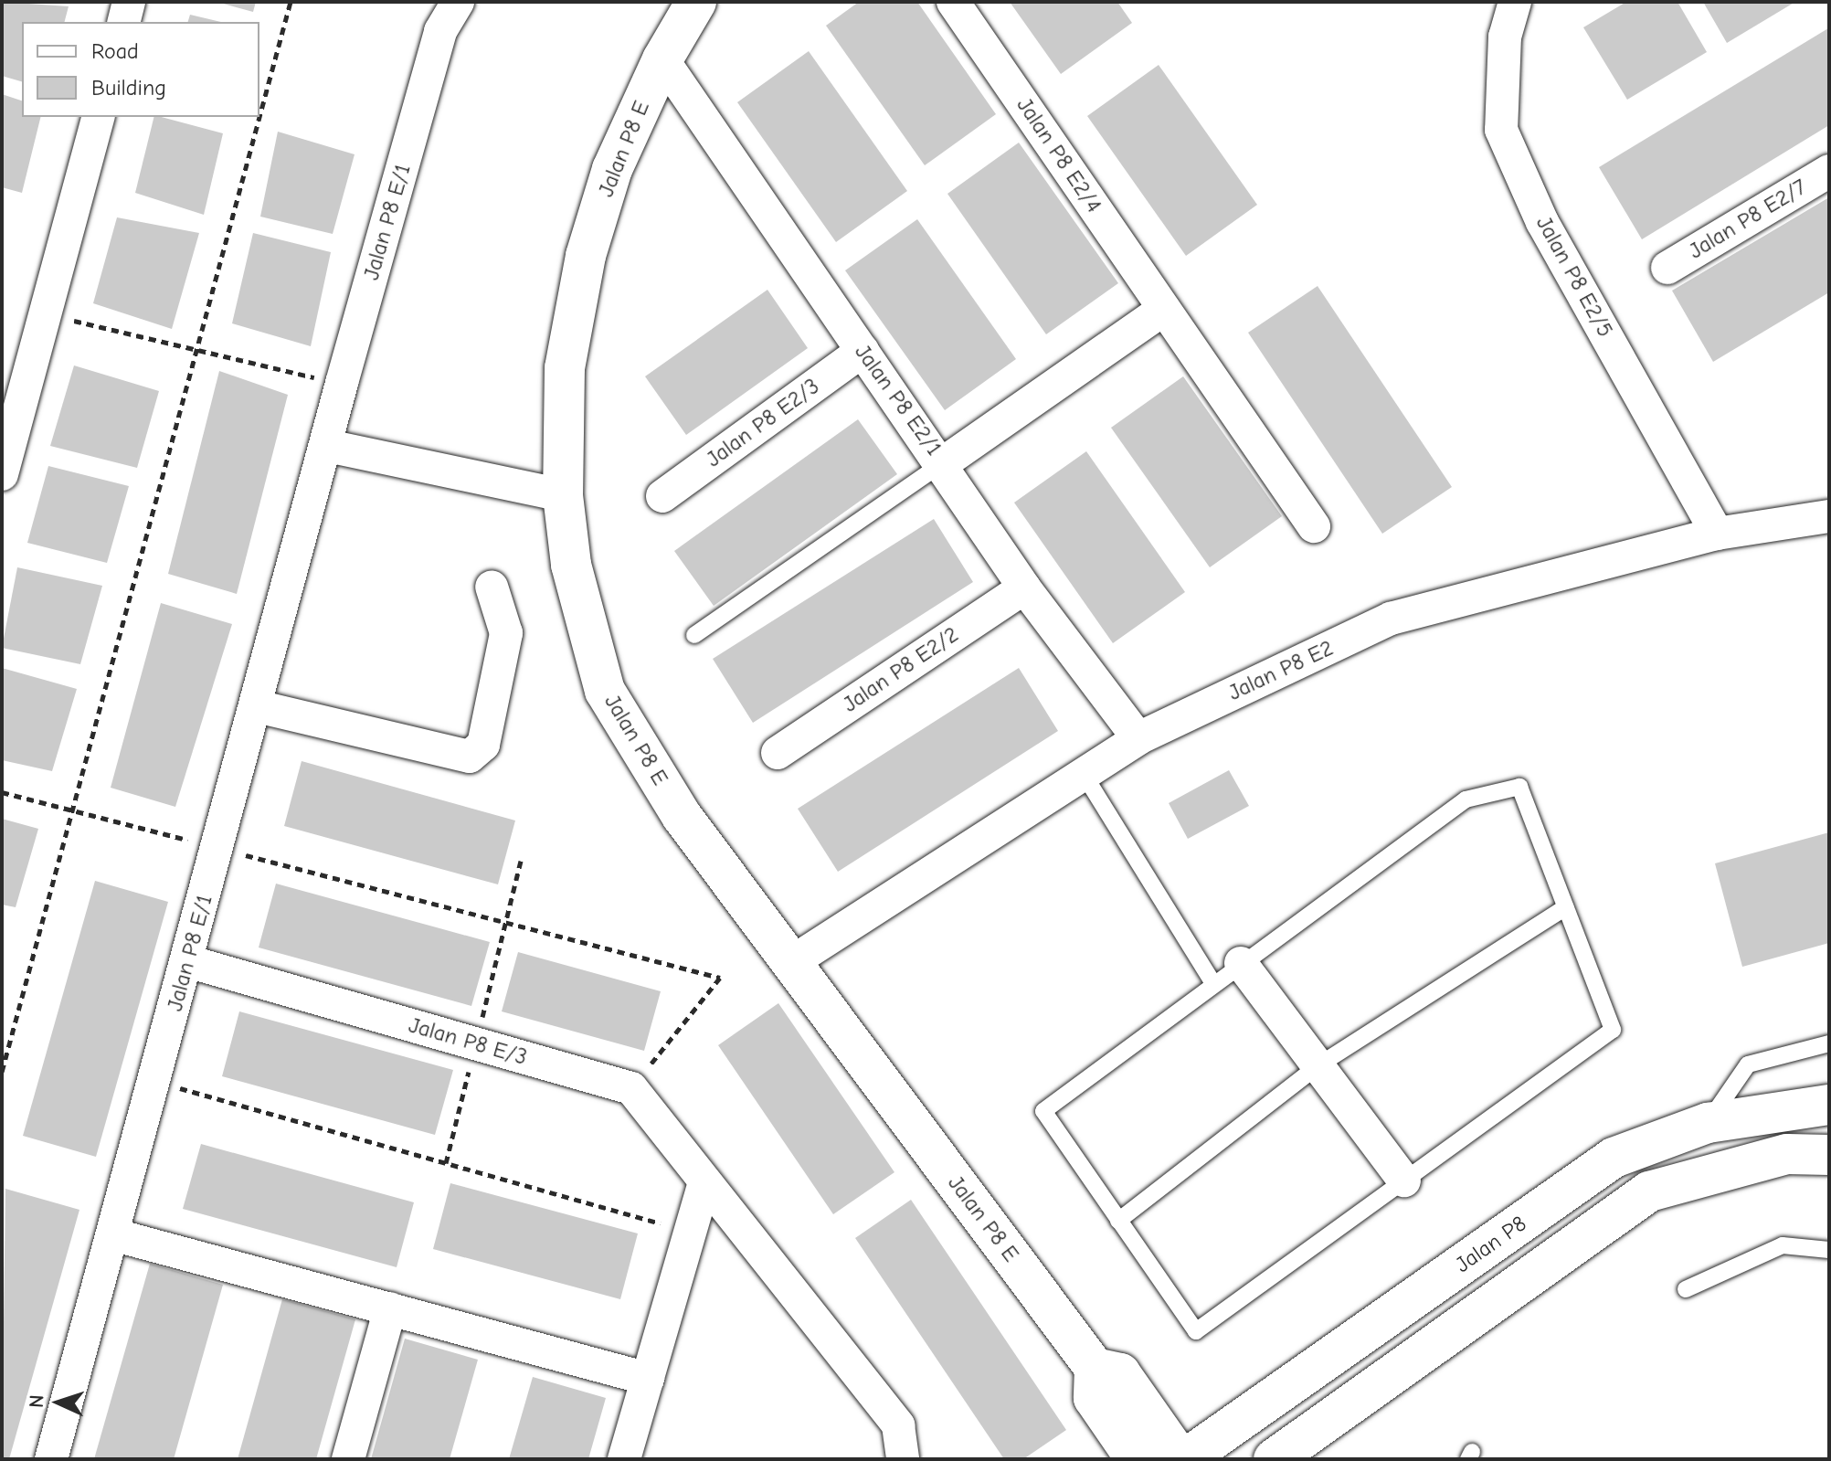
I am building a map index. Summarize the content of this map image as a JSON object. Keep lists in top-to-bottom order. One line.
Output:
{"streets":{"street":["Jalan P8 E","Jalan P8 E2/4","Jalan P8 E2/7","Jalan P8 E/1","Jalan P8 E2/5","Jalan P8 E2/1","Jalan P8 E2/3","Jalan P8 E2/2","Jalan P8 E2","Jalan P8 E/3","Jalan P8"]},"crossings":[["Jalan P8 E","Jalan P8 E2/1"],["Jalan P8 E","Jalan P8 E2"],["Jalan P8 E/1","Jalan P8 E/3"],["Jalan P8 E2/5","Jalan P8 E2"],["Jalan P8 E2/1","Jalan P8 E2/3"],["Jalan P8 E2/1","Jalan P8 E2/2"],["Jalan P8 E2/1","Jalan P8 E2"]],"legend":["Road","Building"],"north":"left"}
